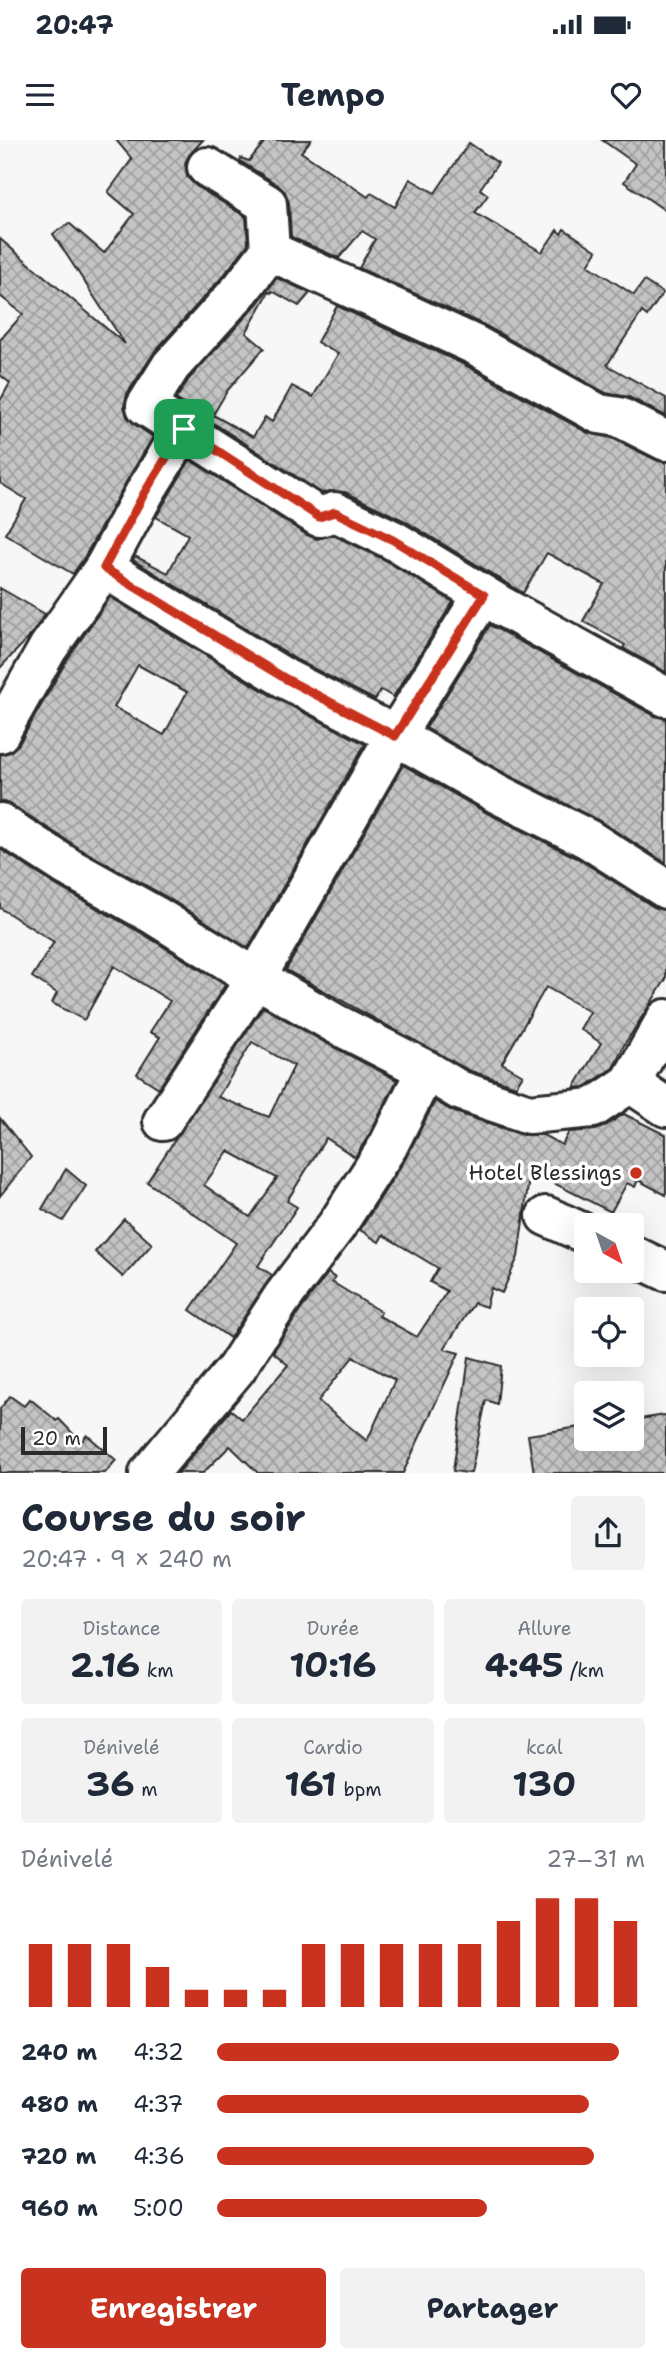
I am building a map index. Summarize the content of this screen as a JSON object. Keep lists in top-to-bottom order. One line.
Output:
{"places":["Hotel Blessings"],"scale_bar":"20 m","north":"bottom right","page":{"status":"20:47","header":"Tempo","scale":"20 m","heading":["Course du soir","20:47 · 9 × 240 m"],"stats":[["Distance","2.16 km"],["Durée","10:16"],["Allure","4:45 /km"],["Dénivelé","36 m"],["Cardio","161 bpm"],["kcal","130"]],"chart":["Dénivelé","27–31 m"],"list":[{"name":"240 m","note":"4:32"},{"name":"480 m","note":"4:37"},{"name":"720 m","note":"4:36"},{"name":"960 m","note":"5:00"}],"buttons":["Enregistrer","Partager"]}}
